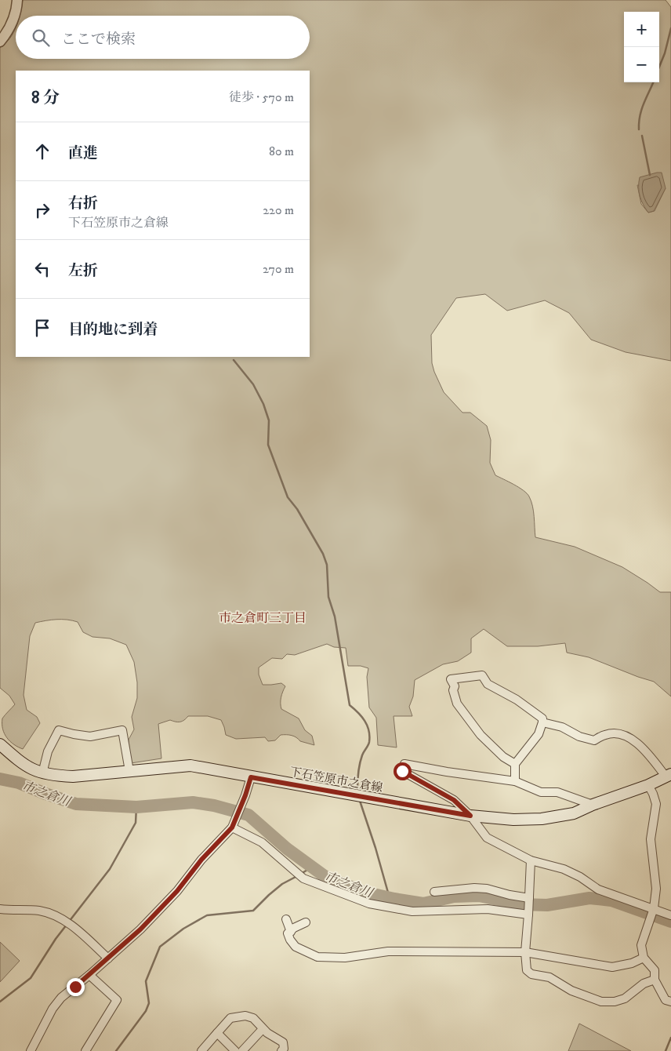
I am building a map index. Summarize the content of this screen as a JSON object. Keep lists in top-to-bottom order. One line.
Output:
{"streets":{"main road":["下石笠原市之倉線"]},"districts":["市之倉町三丁目"],"water":["市之倉川"],"page":{"map_buttons":["+","−"],"search":"ここで検索","heading":["8 分","徒歩 · 570 m"],"list":[["直進","80 m"],["右折","下石笠原市之倉線","220 m"],["左折","270 m"],"目的地に到着"]}}
